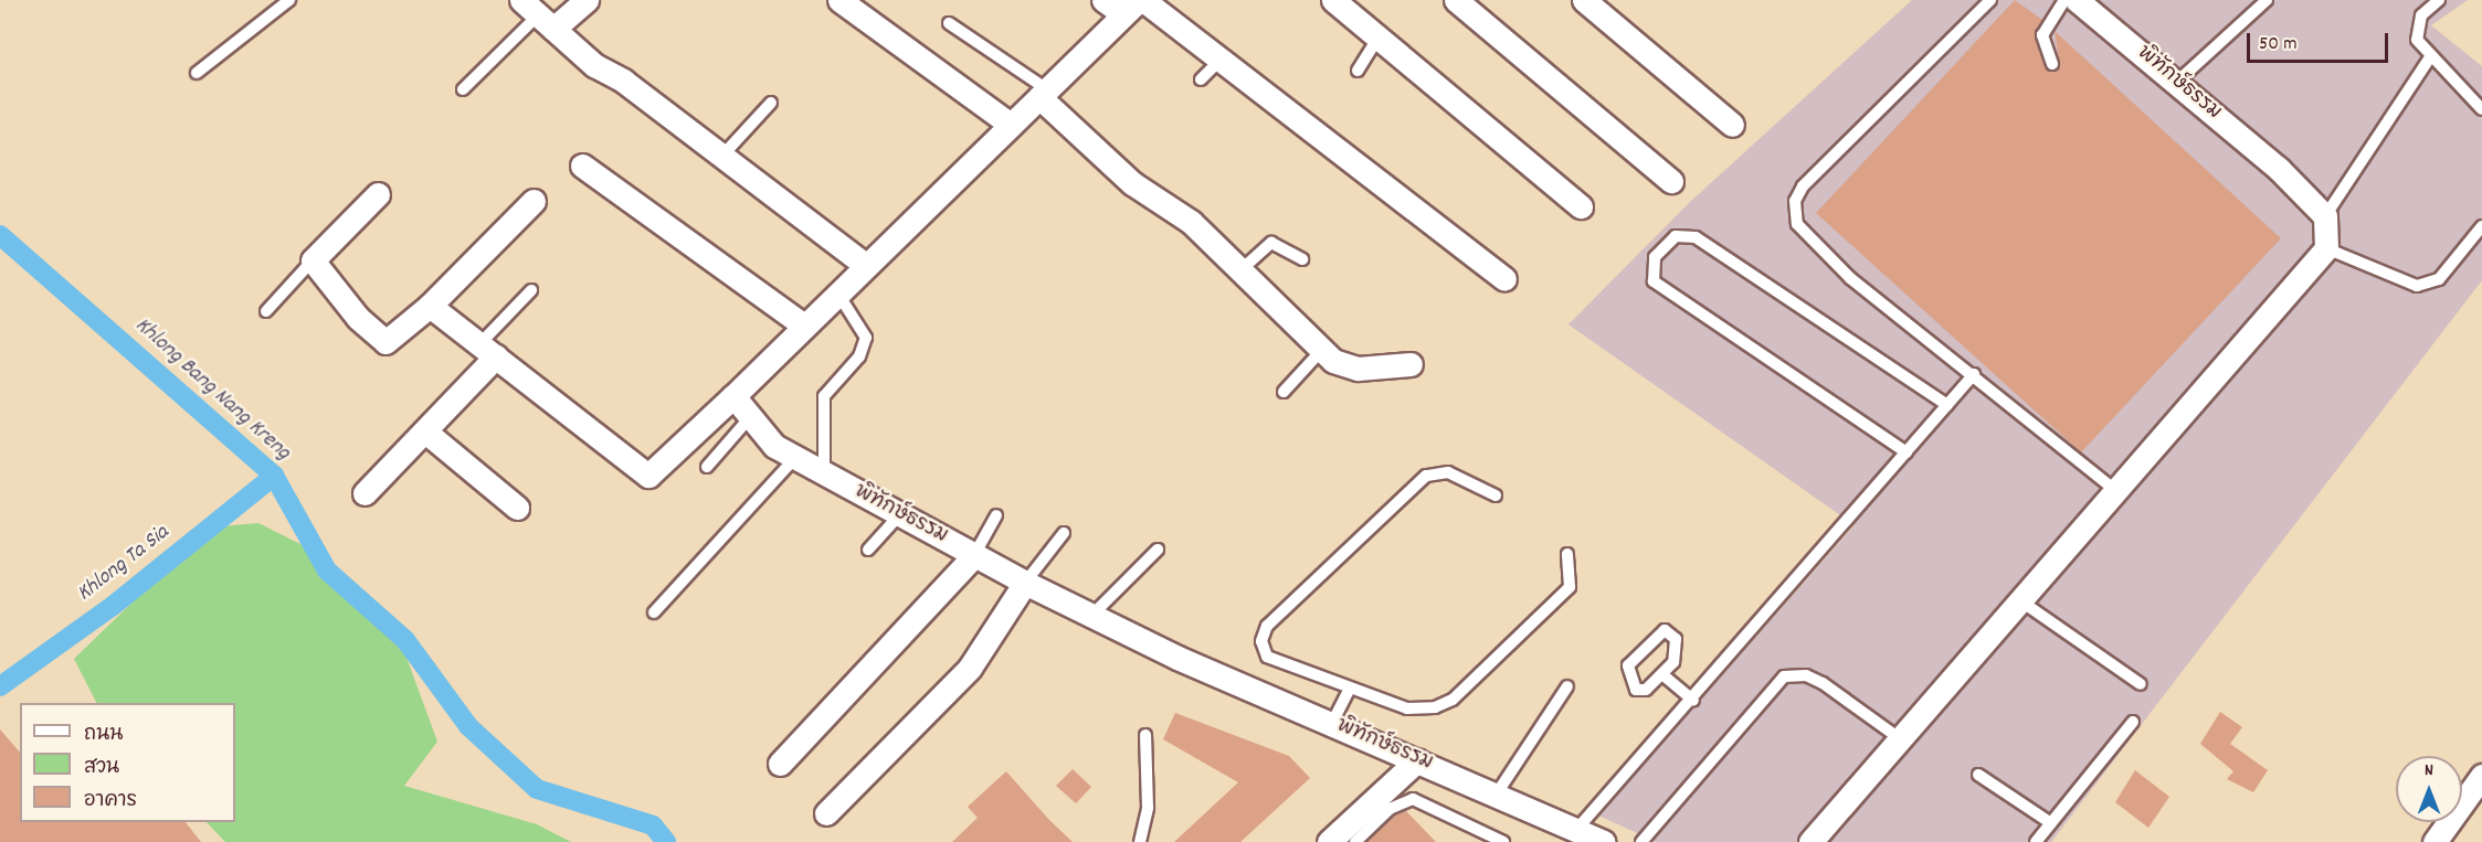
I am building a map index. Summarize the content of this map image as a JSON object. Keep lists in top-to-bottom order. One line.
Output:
{"streets":{"street":["พิทักษ์ธรรม"]},"water":["Khlong Bang Nang Kreng","Khlong Ta Sia"],"legend":["ถนน","สวน","อาคาร"],"scale_bar":"50 m","north":"top"}
